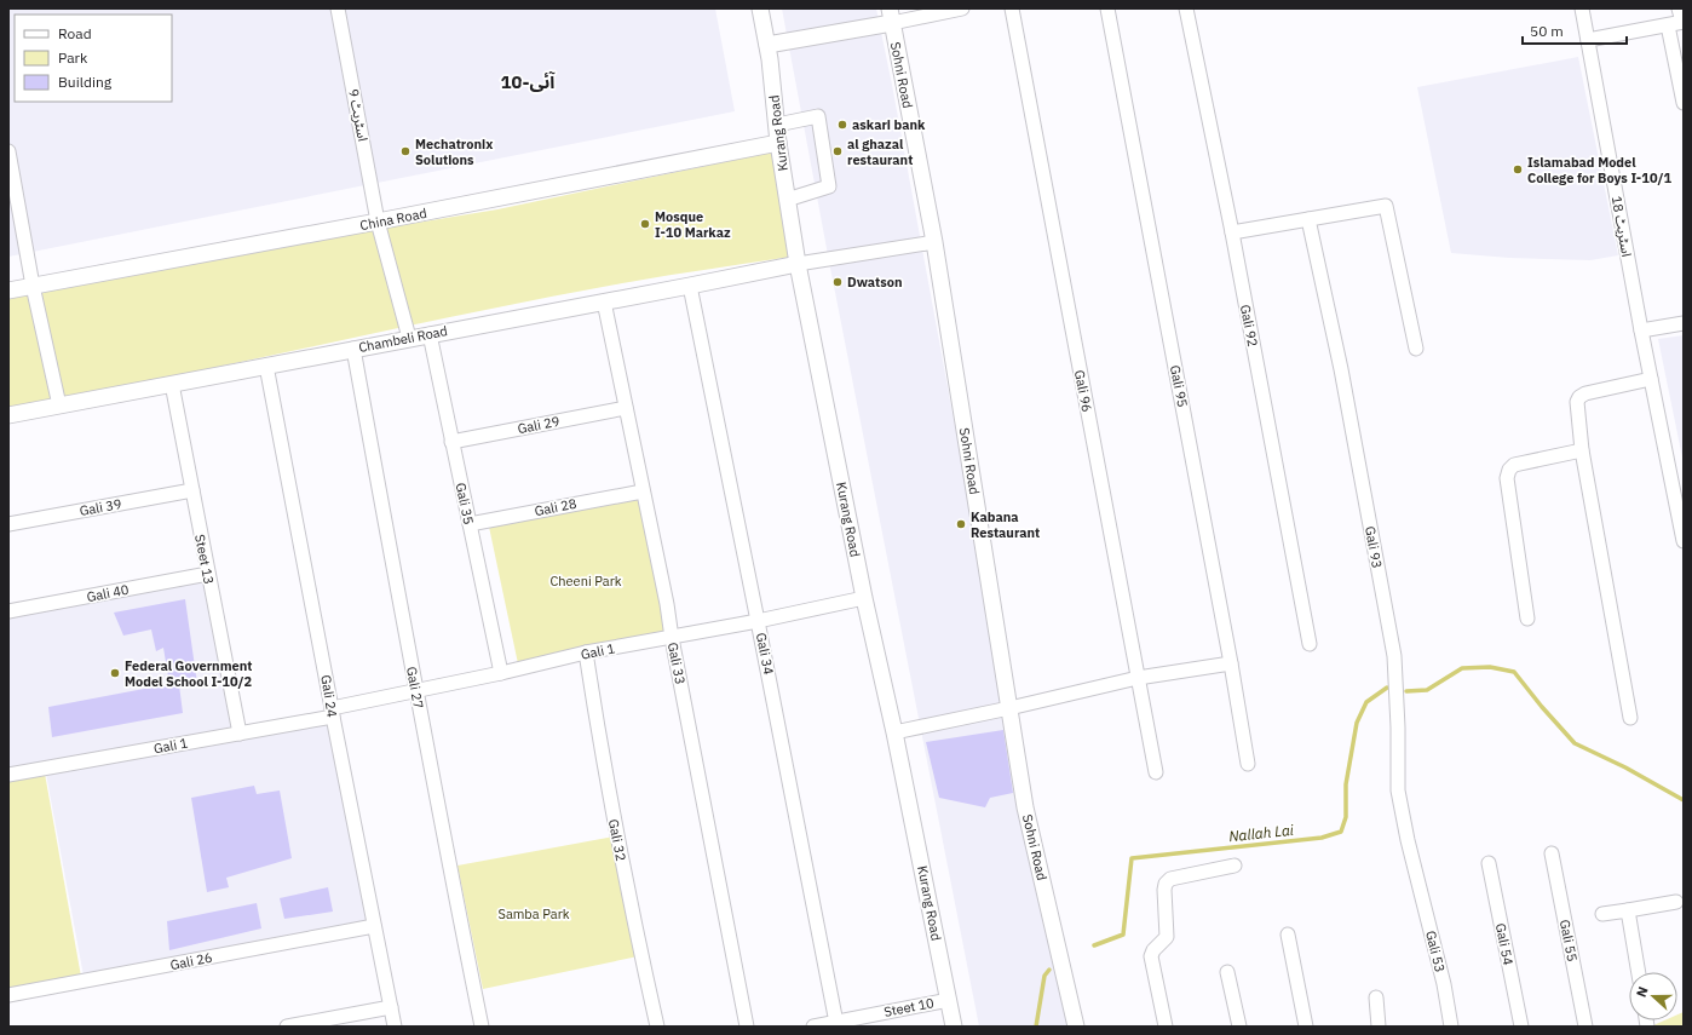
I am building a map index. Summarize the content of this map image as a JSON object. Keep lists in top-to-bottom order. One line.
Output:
{"streets":{"street":["Sohni Road","اسٹریٹ 9","Kurang Road","China Road","اسٹریٹ 18","Gali 92","Chambeli Road","Gali 95","Gali 96","Gali 29","Gali 35","Gali 39","Gali 28","Gali 93","Steet 13","Gali 40","Gali 1","Gali 34","Gali 33","Gali 27","Gali 24","Gali 32","Gali 55","Gali 54","Gali 53","Gali 26","Steet 10"]},"crossings":[["اسٹریٹ 9","China Road"],["اسٹریٹ 9","Chambeli Road"],["Kurang Road","China Road"],["Kurang Road","Chambeli Road"],["Kurang Road","Gali 1"],["Kurang Road","Steet 10"],["Chambeli Road","Gali 35"],["Chambeli Road","Steet 13"],["Chambeli Road","Gali 34"],["Chambeli Road","Gali 33"],["Chambeli Road","Gali 27"],["Chambeli Road","Gali 24"],["Gali 29","Gali 35"],["Gali 29","Gali 33"],["Gali 35","Gali 28"],["Gali 35","Gali 1"],["Gali 39","Steet 13"],["Gali 28","Gali 33"],["Gali 93","Gali 53"],["Steet 13","Gali 40"],["Steet 13","Gali 1"],["Gali 1","Gali 34"],["Gali 1","Gali 33"],["Gali 1","Gali 27"],["Gali 1","Gali 24"],["Gali 1","Gali 32"],["Gali 34","Steet 10"],["Gali 24","Gali 26"]],"districts":["آئی-10"],"water":["Nallah Lai"],"parks":["Cheeni Park","Samba Park"],"places":["askari bank","Mechatronix Solutions","al ghazal restaurant","Islamabad Model College for Boys I-10/1","Mosque I-10 Markaz","Dwatson","Kabana Restaurant","Federal Government Model School I-10/2"],"legend":["Road","Park","Building"],"scale_bar":"50 m","north":"left"}
